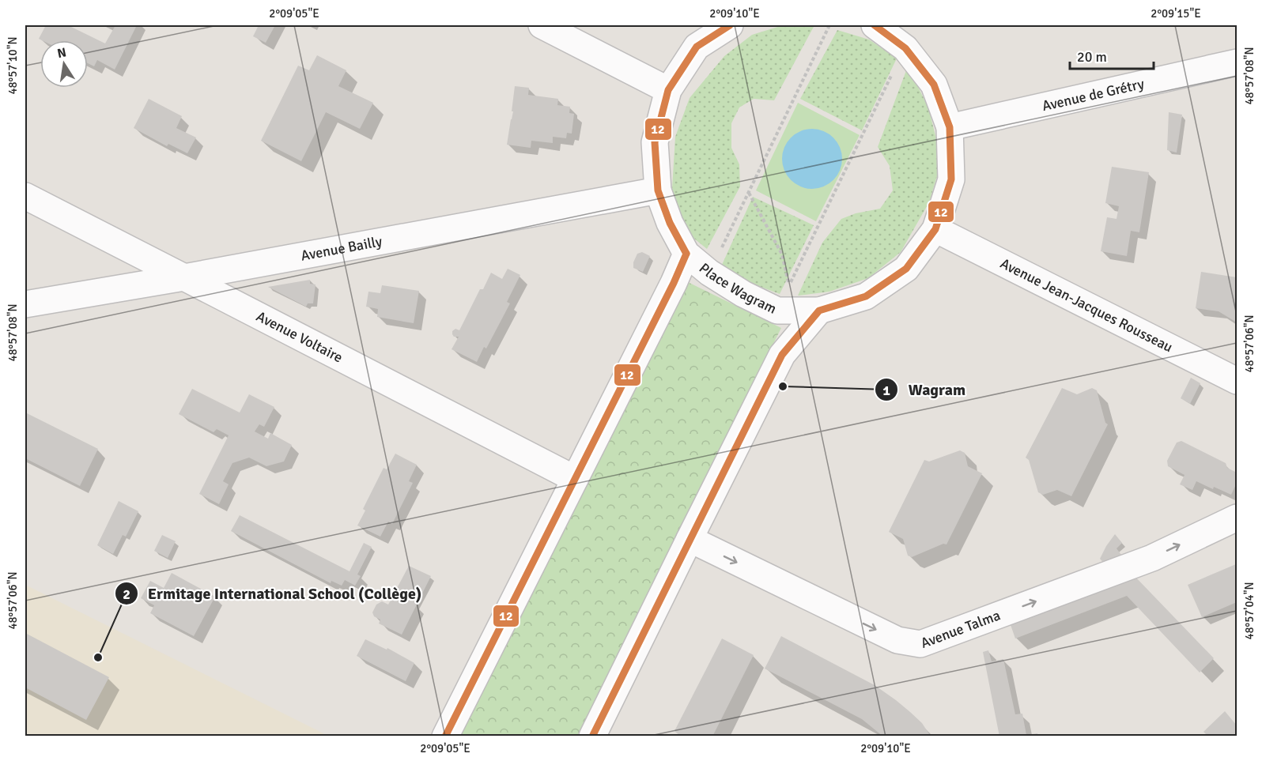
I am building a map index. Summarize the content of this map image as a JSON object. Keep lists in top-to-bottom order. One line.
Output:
{"streets":{"street":["Avenue de Grétry","Avenue Bailly","Place Wagram","Avenue Jean-Jacques Rousseau","Avenue Voltaire","Avenue Talma"]},"crossings":[["Avenue de Grétry","Place Wagram"],["Avenue Bailly","Place Wagram"],["Avenue Bailly","Avenue Voltaire"],["Place Wagram","Avenue Jean-Jacques Rousseau"]],"one_way":["Avenue Talma"],"places":["Wagram","Ermitage International School (Collège)"],"lines":["transit line 12"],"scale_bar":"20 m","north":"top","coordinates":["2°09'05\"E","2°09'10\"E","2°09'15\"E","48°57'10\"N","48°57'08\"N","48°57'06\"N","48°57'04\"N"]}
